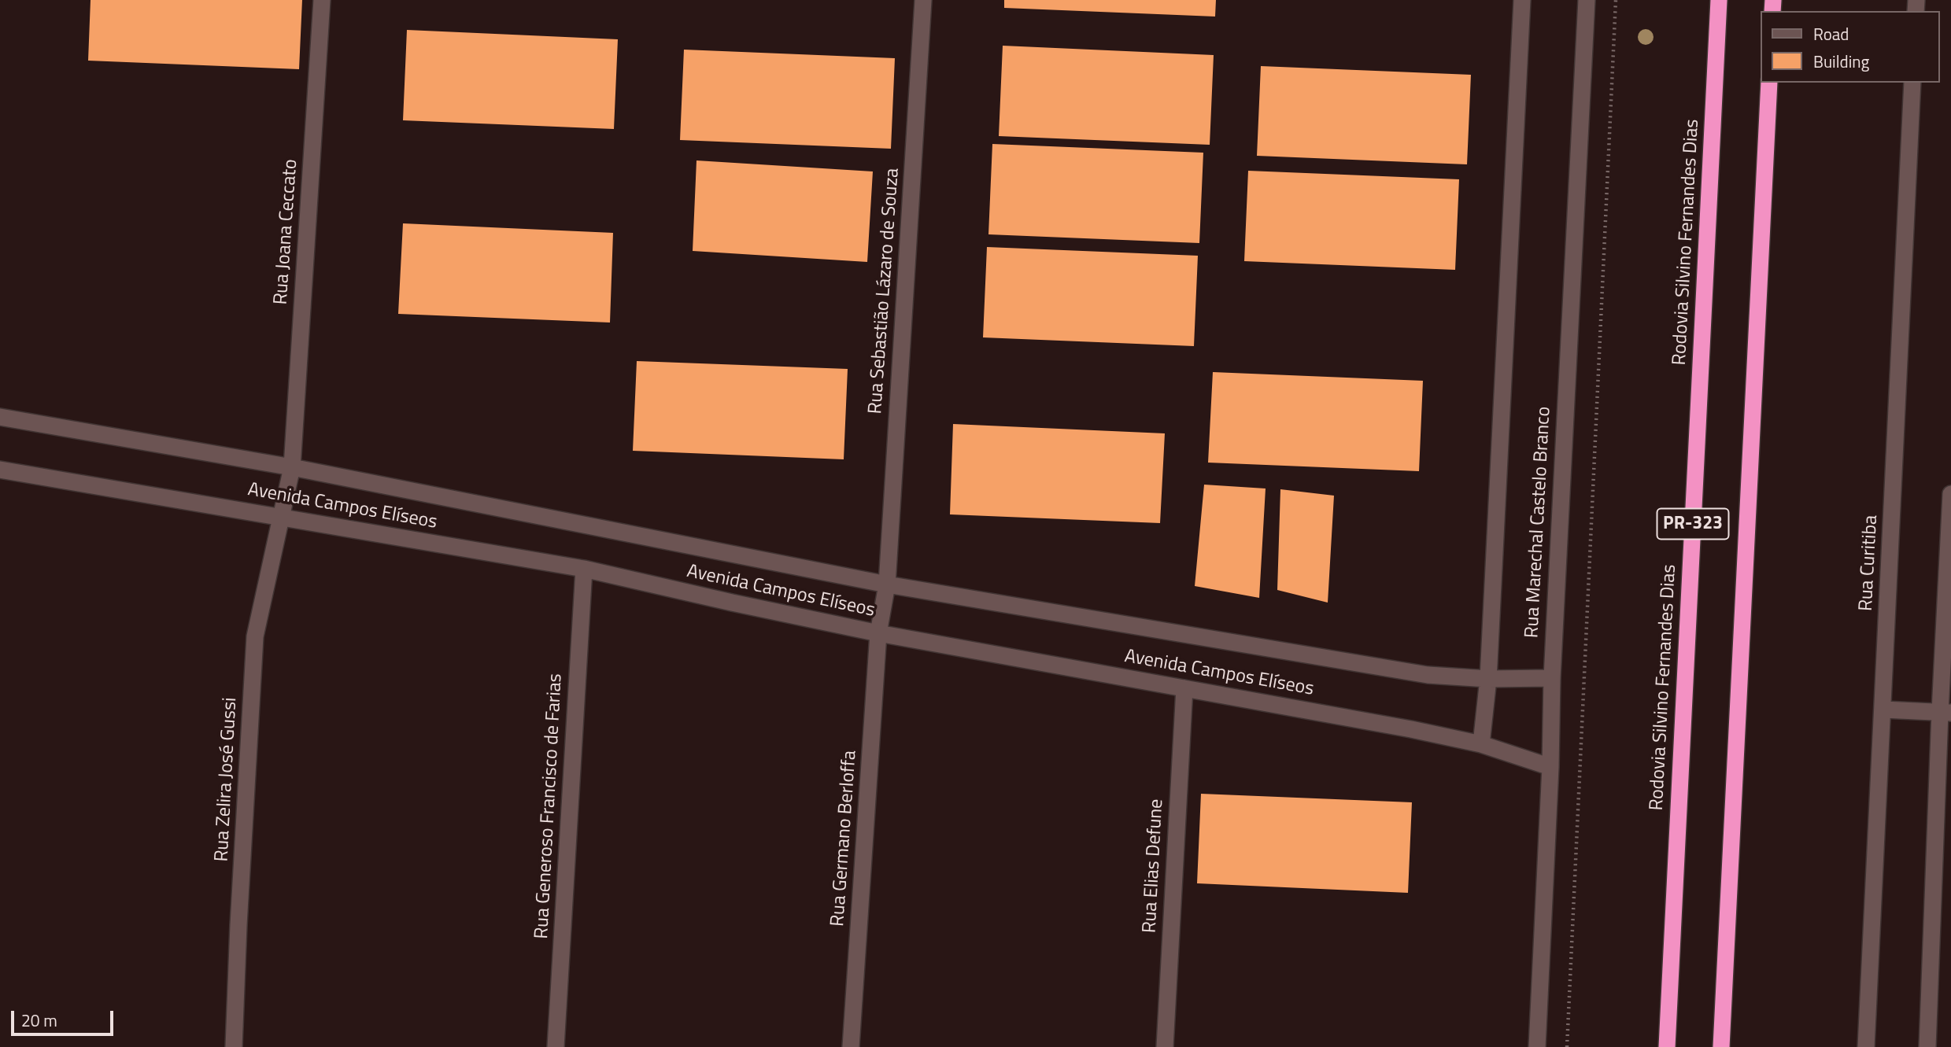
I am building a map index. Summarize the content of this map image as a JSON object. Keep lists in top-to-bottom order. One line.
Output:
{"streets":{"highway":["Rodovia Silvino Fernandes Dias","PR-323"],"street":["Rua Joana Ceccato","Rua Sebastião Lázaro de Souza","Avenida Campos Elíseos","Rua Marechal Castelo Branco","Rua Curitiba","Rua Zelira José Gussi","Rua Generoso Francisco de Farias","Rua Germano Berloffa","Rua Elias Defune"]},"crossings":[["Rua Joana Ceccato","Avenida Campos Elíseos"],["Rua Joana Ceccato","Rua Zelira José Gussi"],["Rua Sebastião Lázaro de Souza","Avenida Campos Elíseos"],["Rua Sebastião Lázaro de Souza","Rua Germano Berloffa"],["Avenida Campos Elíseos","Rua Marechal Castelo Branco"],["Avenida Campos Elíseos","Rua Zelira José Gussi"],["Avenida Campos Elíseos","Rua Generoso Francisco de Farias"],["Avenida Campos Elíseos","Rua Germano Berloffa"],["Avenida Campos Elíseos","Rua Elias Defune"]],"legend":["Road","Building"],"scale_bar":"20 m"}
